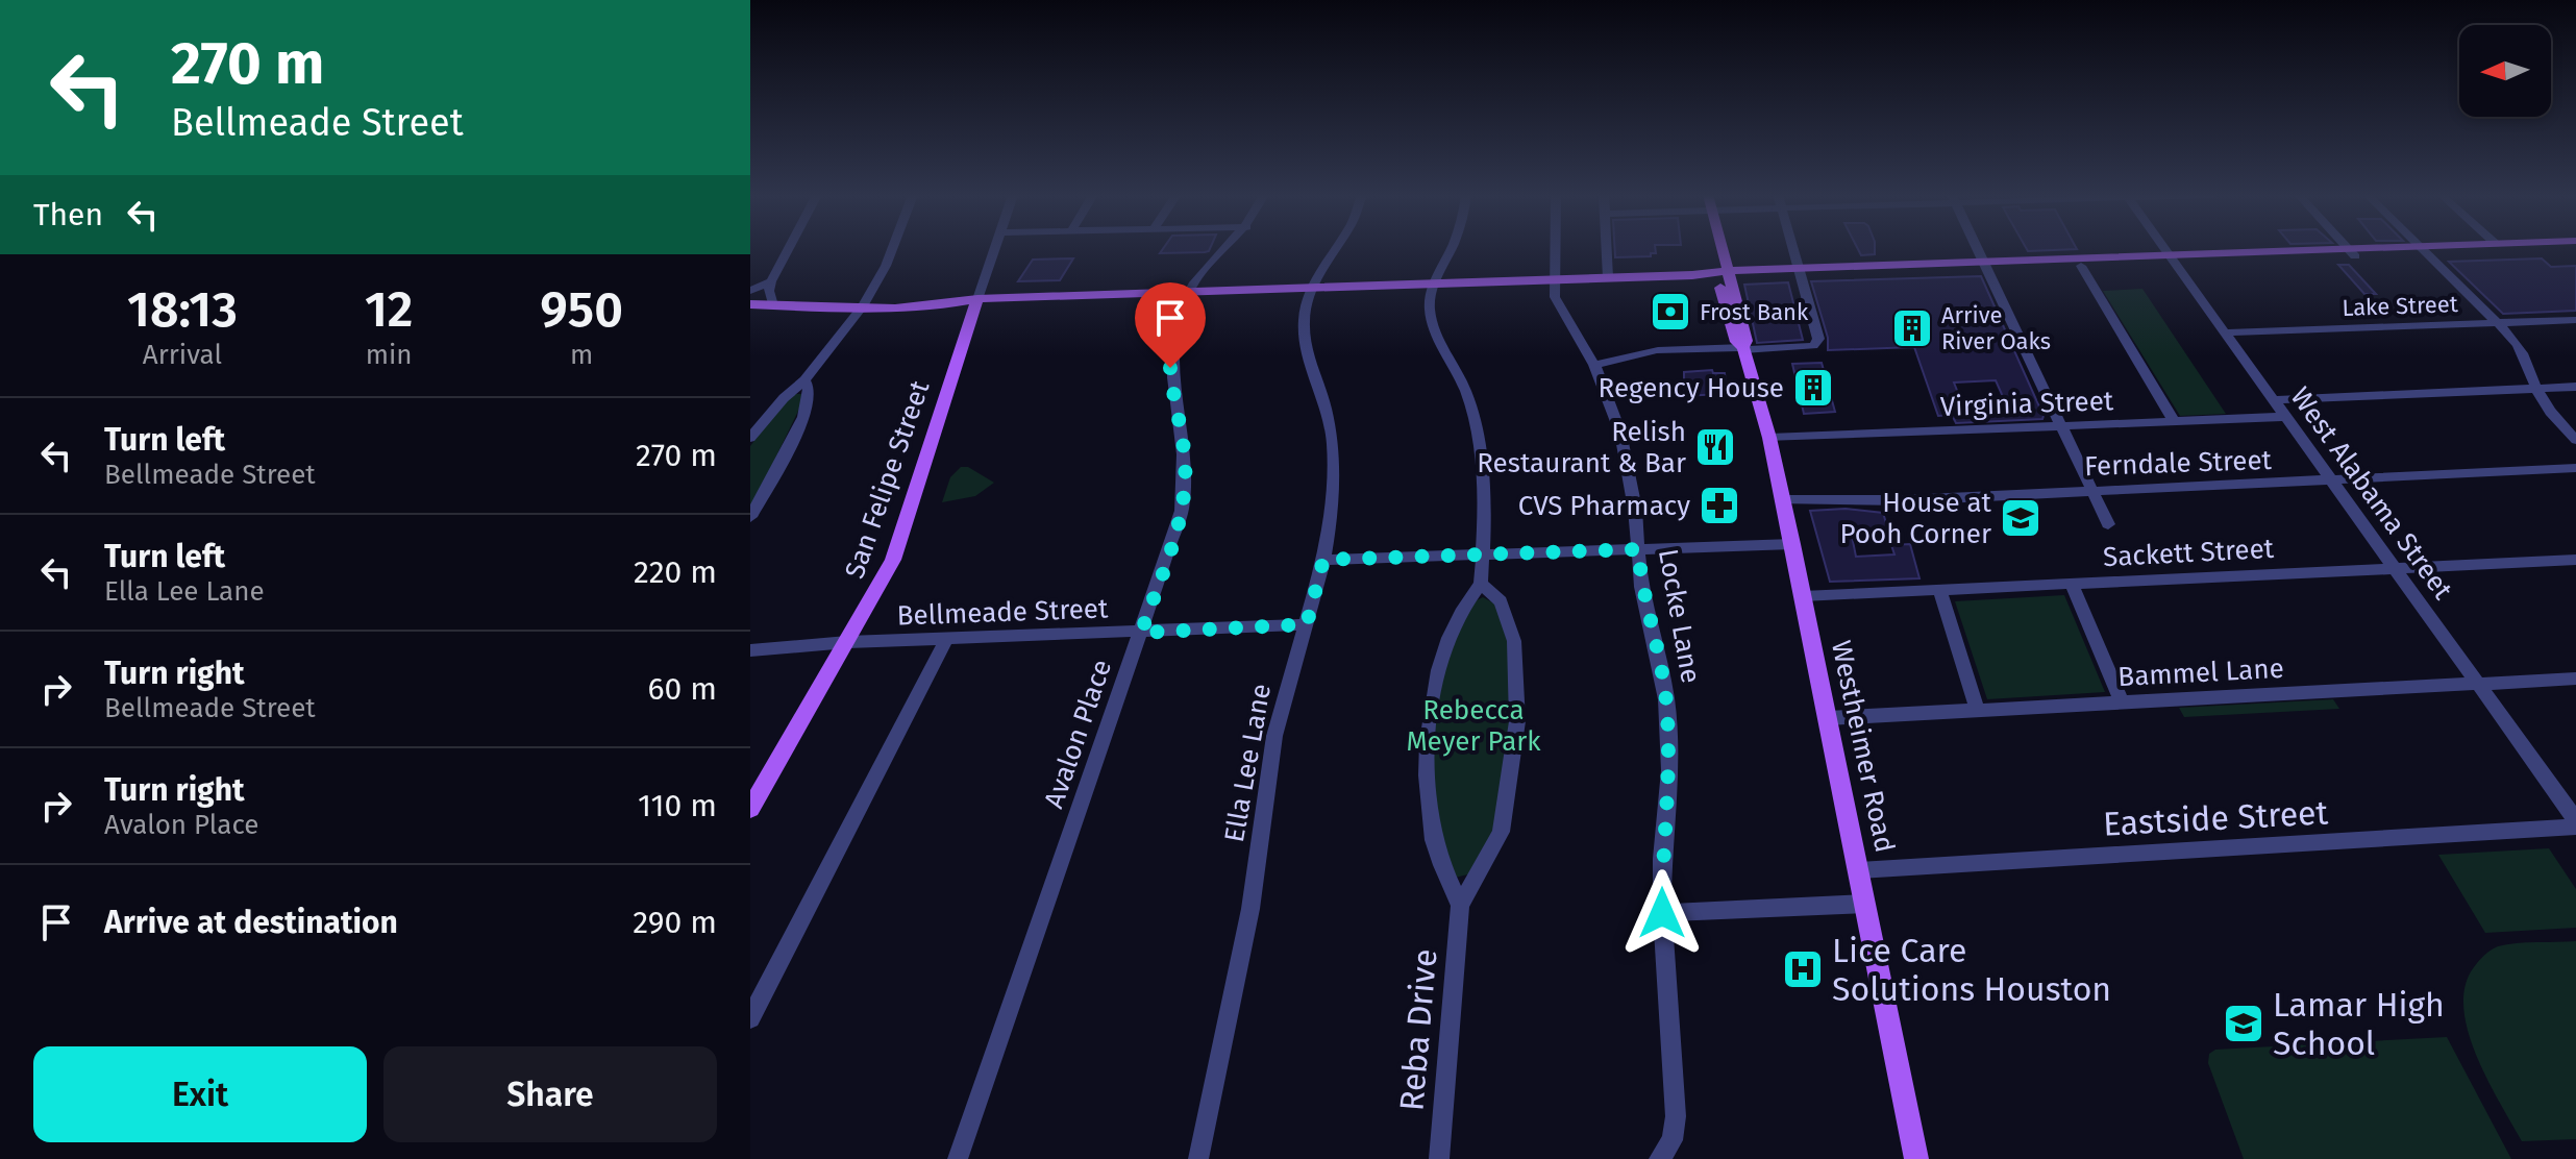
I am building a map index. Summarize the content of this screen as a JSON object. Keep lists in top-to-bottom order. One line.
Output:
{"streets":{"main road":["San Felipe Street","Westheimer Road"],"street":["Lake Street","Virginia Street","Ferndale Street","West Alabama Street","Sackett Street","Bellmeade Street","Locke Lane","Bammel Lane","Avalon Place","Ella Lee Lane","Eastside Street","Reba Drive"]},"crossings":[["Lake Street","West Alabama Street"],["Virginia Street","West Alabama Street"],["Virginia Street","Westheimer Road"],["Ferndale Street","West Alabama Street"],["Ferndale Street","Westheimer Road"],["San Felipe Street","Bellmeade Street"],["West Alabama Street","Sackett Street"],["West Alabama Street","Bammel Lane"],["Sackett Street","Westheimer Road"],["Bellmeade Street","Avalon Place"],["Bellmeade Street","Ella Lee Lane"],["Bammel Lane","Westheimer Road"],["Westheimer Road","Eastside Street"]],"parks":["Rebecca Meyer Park"],"places":{"bank":["Frost Bank"],"building":["Arrive River Oaks","Regency House"],"restaurant":["Relish Restaurant & Bar"],"pharmacy":["CVS Pharmacy"],"school or university":["House at Pooh Corner","Lamar High School"],"hospital":["Lice Care Solutions Houston"]},"north":"left","page":{"turn":["270 m","Bellmeade Street"],"then":"Then","eta":["18:13","Arrival","12","min","950","m"],"list":[{"name":"Turn left","note":"Bellmeade Street","value":"270 m"},{"name":"Turn left","note":"Ella Lee Lane","value":"220 m"},{"name":"Turn right","note":"Bellmeade Street","value":"60 m"},{"name":"Turn right","note":"Avalon Place","value":"110 m"},{"name":"Arrive at destination","value":"290 m"}],"buttons":["Exit","Share"]}}
